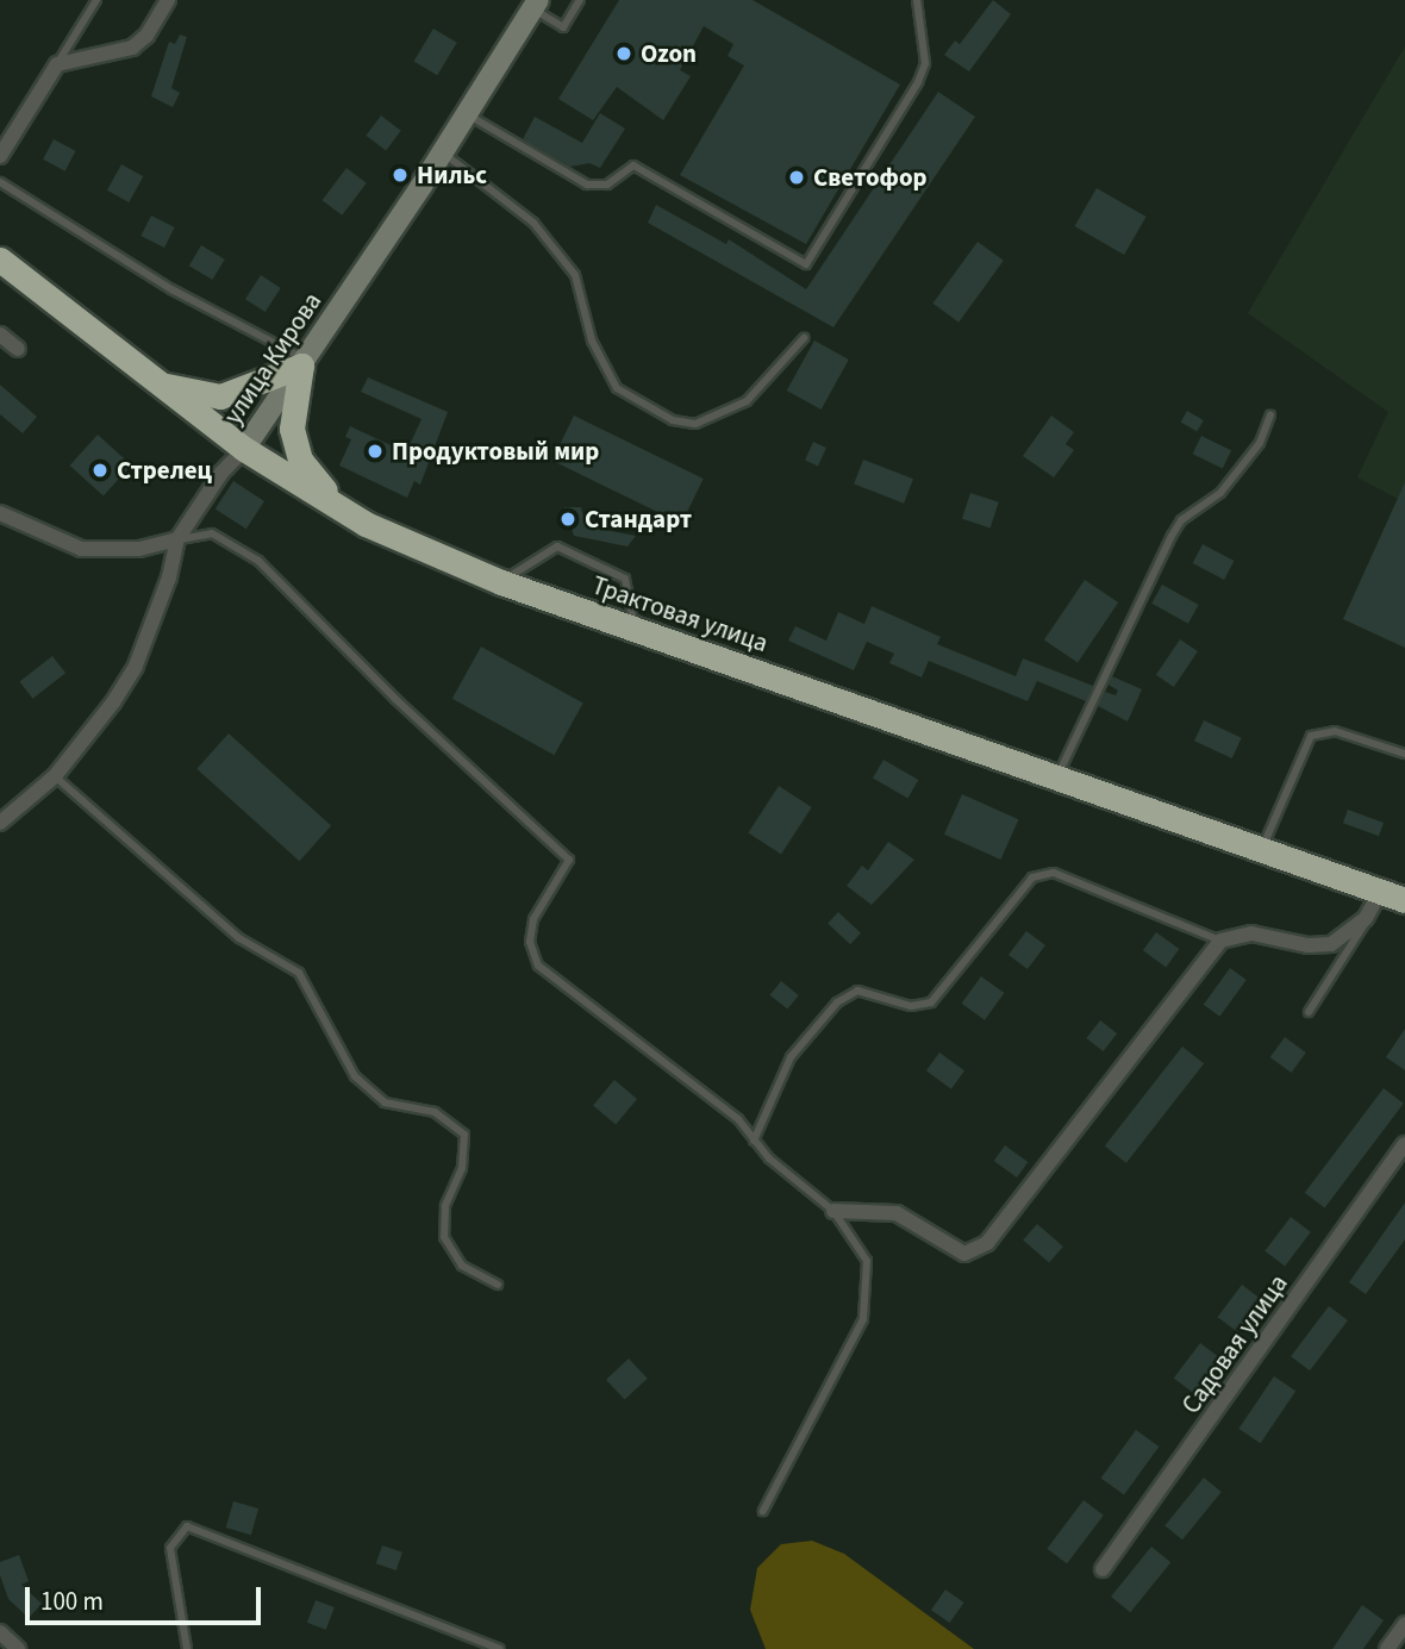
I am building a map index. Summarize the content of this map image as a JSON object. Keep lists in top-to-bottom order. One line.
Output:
{"streets":{"highway":["Трактовая улица"],"street":["улица Кирова","Садовая улица"]},"crossings":[["улица Кирова","Трактовая улица"]],"places":["Ozon","Нильс","Светофор","Продуктовый мир","Стрелец","Стандарт"],"scale_bar":"100 m"}
